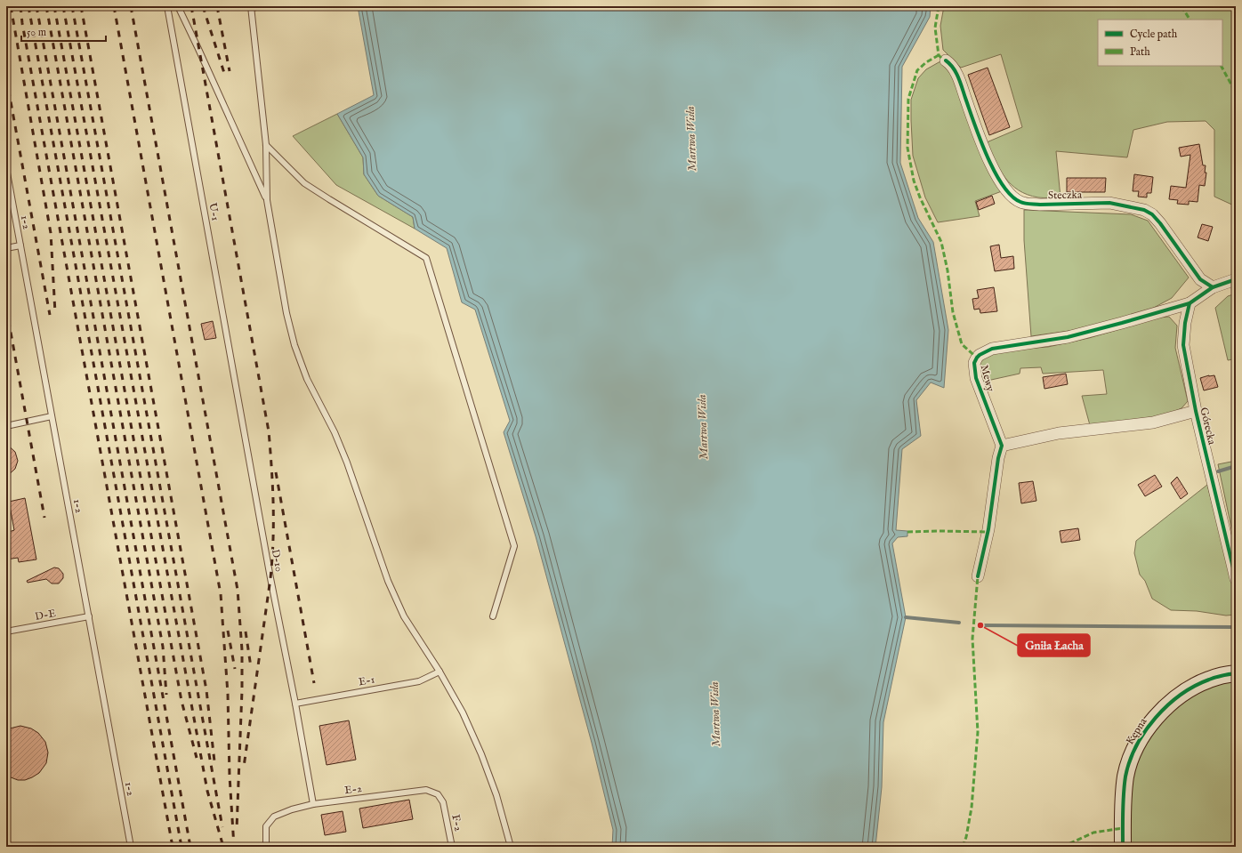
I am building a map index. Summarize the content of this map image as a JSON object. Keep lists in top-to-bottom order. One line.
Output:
{"streets":{"street":["Steczka","Mewy","Górecka","Kępna"],"lane":["U-1","1-2","D-10","D-E","E-1","E-2","F-2"]},"crossings":[["U-1","D-10"],["1-2","D-E"],["Mewy","Górecka"],["D-10","E-1"],["D-10","E-2"],["E-2","F-2"]],"water":["Martwa Wisła"],"places":["Gniła Łacha"],"legend":["Cycle path","Path"],"scale_bar":"50 m"}
